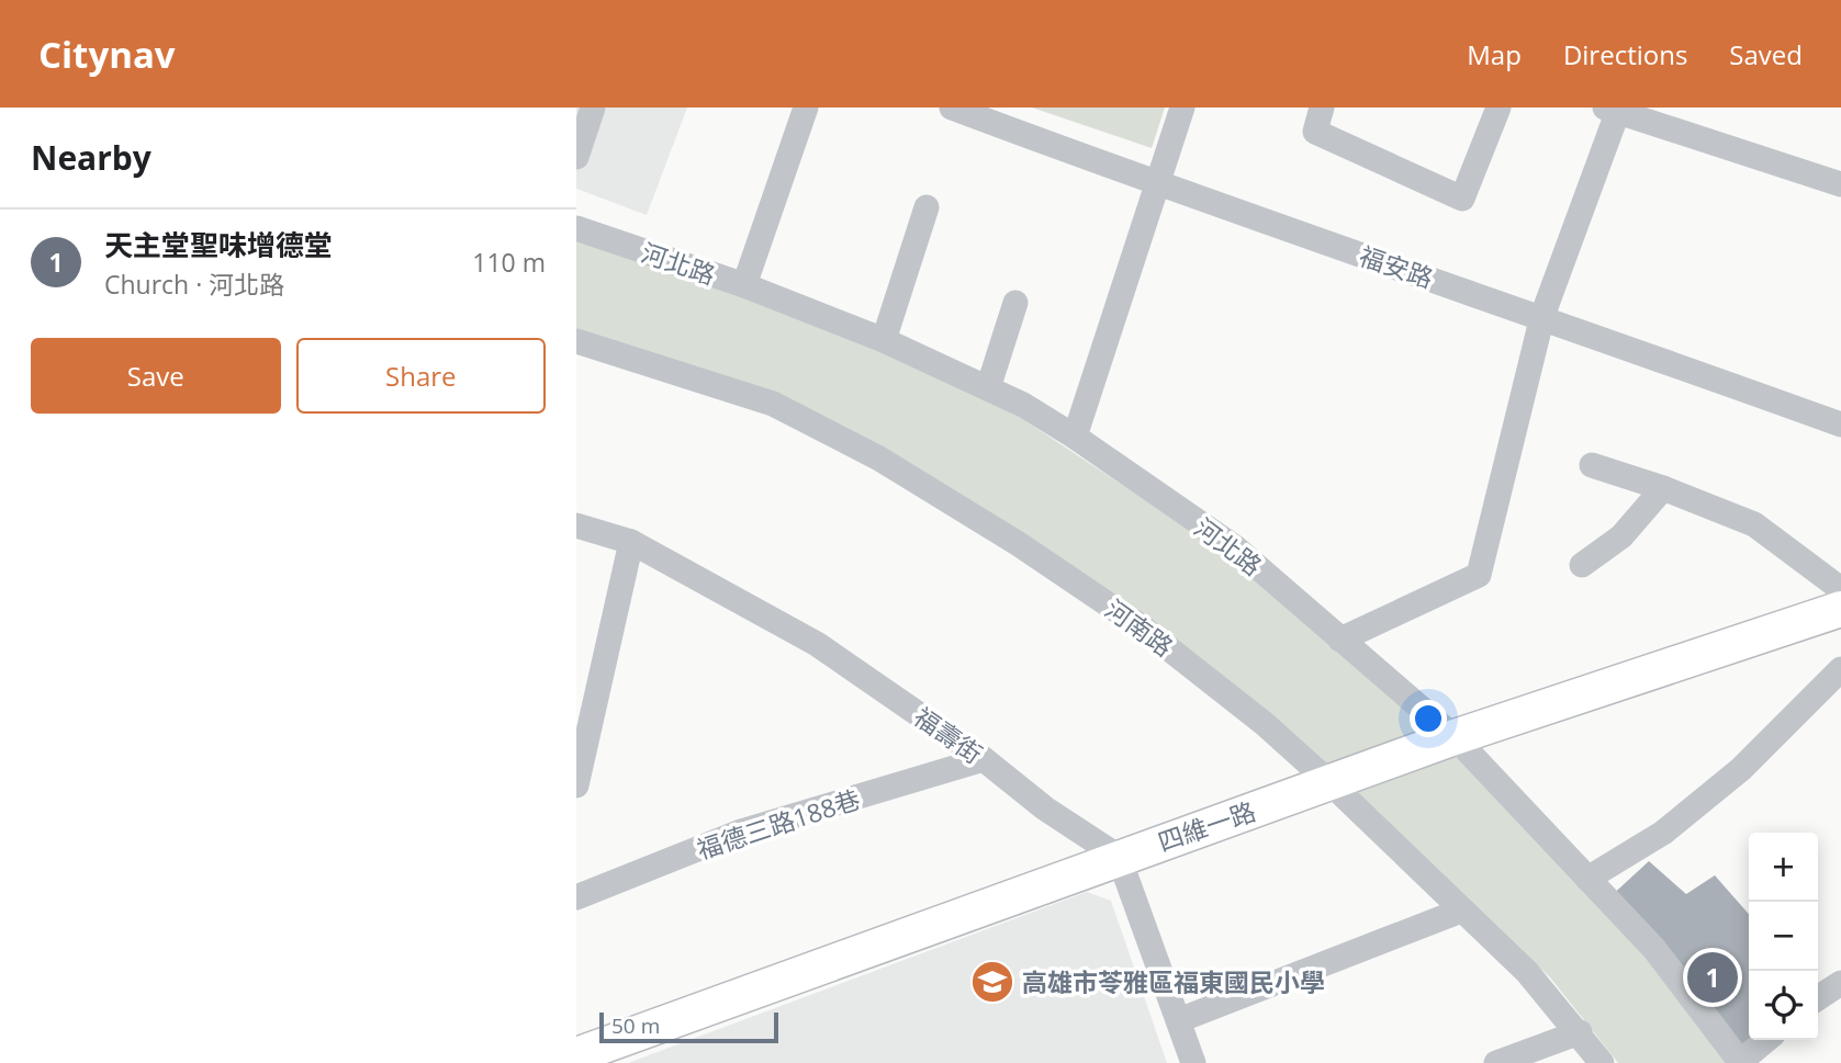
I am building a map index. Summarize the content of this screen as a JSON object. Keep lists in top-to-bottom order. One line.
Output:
{"streets":{"street":["河北路","福安路","河南路","福壽街","福德三路188巷","四維一路"]},"crossings":[["河北路","四維一路"],["河南路","四維一路"],["福壽街","福德三路188巷"],["福壽街","四維一路"]],"places":{"school or university":["高雄市苓雅區福東國民小學"]},"scale_bar":"50 m","page":{"header":"Citynav","nav":["Map","Directions","Saved"],"heading":"Nearby","list":[{"mark":"1","name":"天主堂聖味增德堂","note":"Church · 河北路","value":"110 m"}],"buttons":["Save","Share"],"map_buttons":["+","−"],"pins":"1","scale":"50 m"}}
